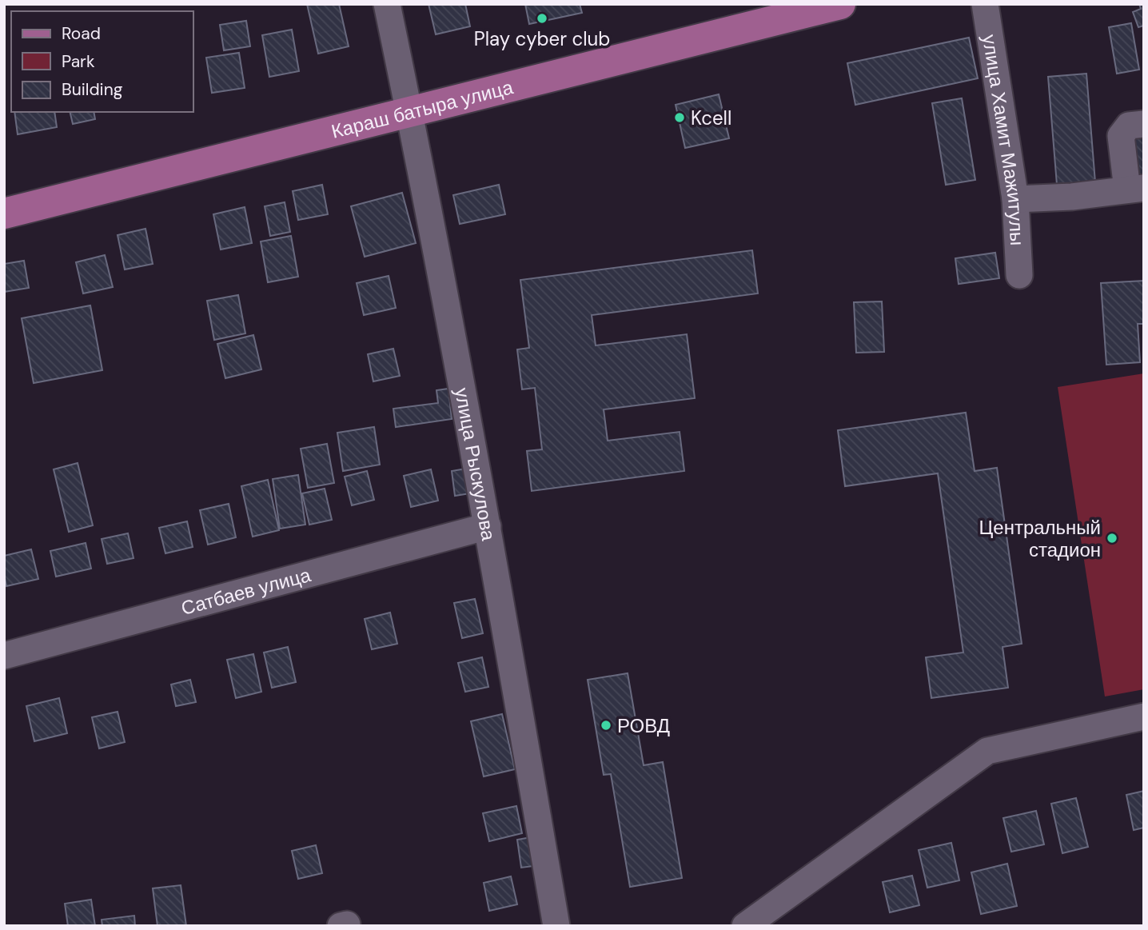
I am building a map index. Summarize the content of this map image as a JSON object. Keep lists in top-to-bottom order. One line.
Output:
{"streets":{"main road":["Караш батыра улица"],"street":["улица Хамит Мажитулы","улица Рыскулова","Сатбаев улица"]},"crossings":[["Караш батыра улица","улица Рыскулова"],["улица Рыскулова","Сатбаев улица"]],"places":["Play cyber club","Kcell","Центральный стадион","РОВД"],"legend":["Road","Park","Building"]}
